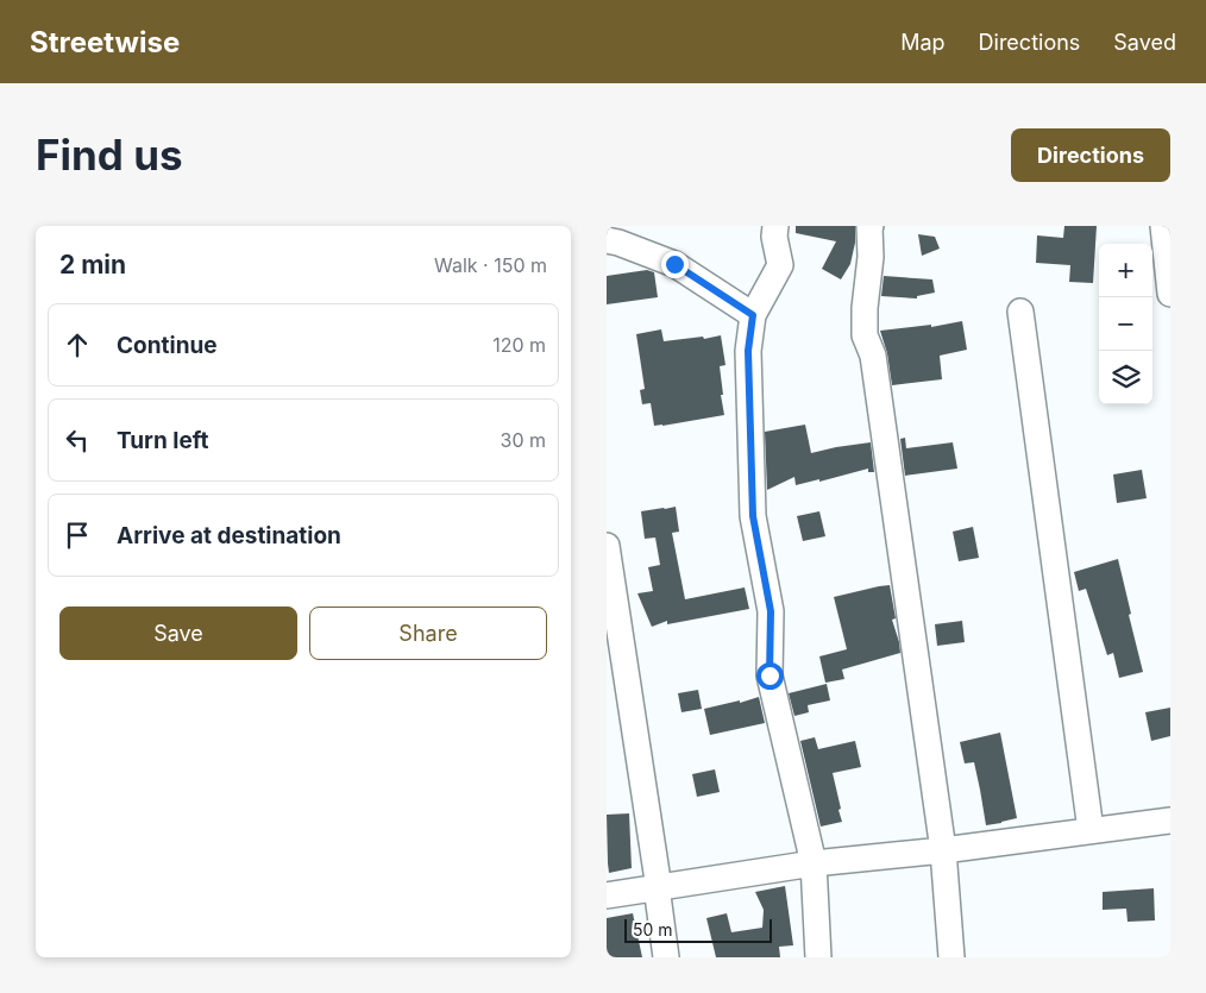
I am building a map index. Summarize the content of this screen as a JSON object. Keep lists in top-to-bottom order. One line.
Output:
{"scale_bar":"50 m","page":{"header":"Streetwise","nav":["Map","Directions","Saved"],"buttons":["Directions",["Save","Share"]],"title":"Find us","heading":["2 min","Walk · 150 m"],"map_buttons":["+","−"],"list":[["Continue","120 m"],["Turn left","30 m"],"Arrive at destination"],"scale":"50 m"}}
